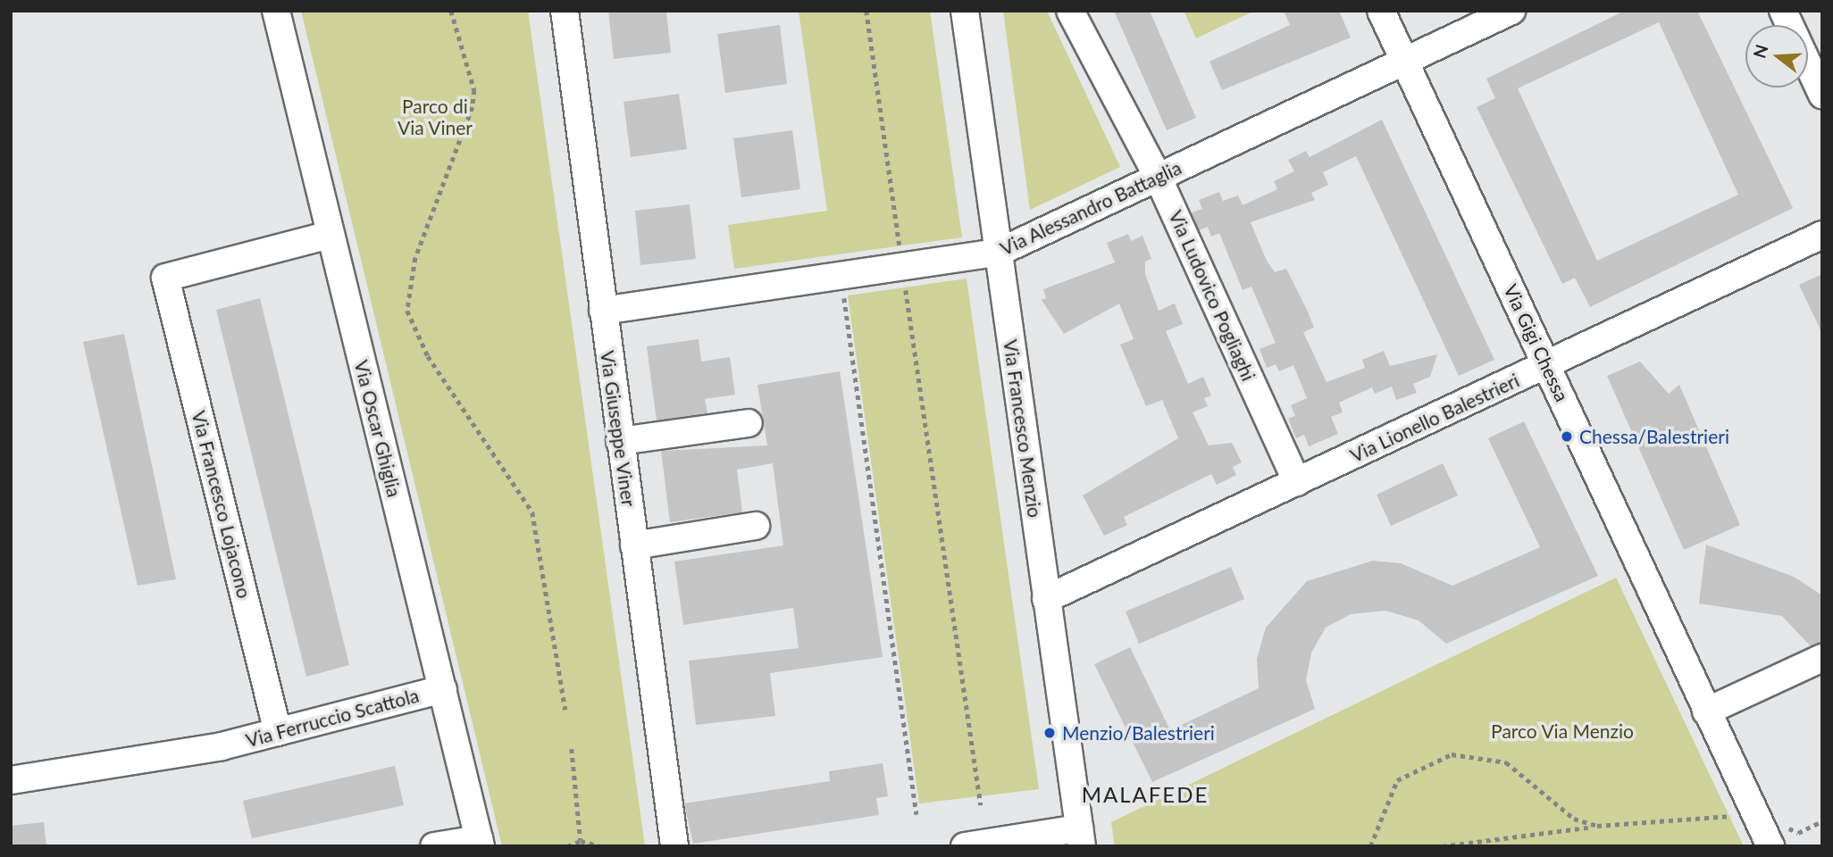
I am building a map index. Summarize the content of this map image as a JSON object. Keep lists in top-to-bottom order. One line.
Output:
{"streets":{"street":["Via Alessandro Battaglia","Via Ludovico Pogliaghi","Via Gigi Chessa","Via Lionello Balestrieri","Via Oscar Ghiglia","Via Giuseppe Viner","Via Francesco Menzio","Via Francesco Lojacono","Via Ferruccio Scattola"]},"crossings":[["Via Alessandro Battaglia","Via Ludovico Pogliaghi"],["Via Alessandro Battaglia","Via Gigi Chessa"],["Via Alessandro Battaglia","Via Giuseppe Viner"],["Via Alessandro Battaglia","Via Francesco Menzio"],["Via Ludovico Pogliaghi","Via Lionello Balestrieri"],["Via Gigi Chessa","Via Lionello Balestrieri"],["Via Lionello Balestrieri","Via Francesco Menzio"],["Via Oscar Ghiglia","Via Francesco Lojacono"],["Via Oscar Ghiglia","Via Ferruccio Scattola"],["Via Francesco Lojacono","Via Ferruccio Scattola"]],"districts":["MALAFEDE"],"parks":["Parco di Via Viner","Parco Via Menzio"],"places":["Chessa/Balestrieri","Menzio/Balestrieri"],"north":"left"}
